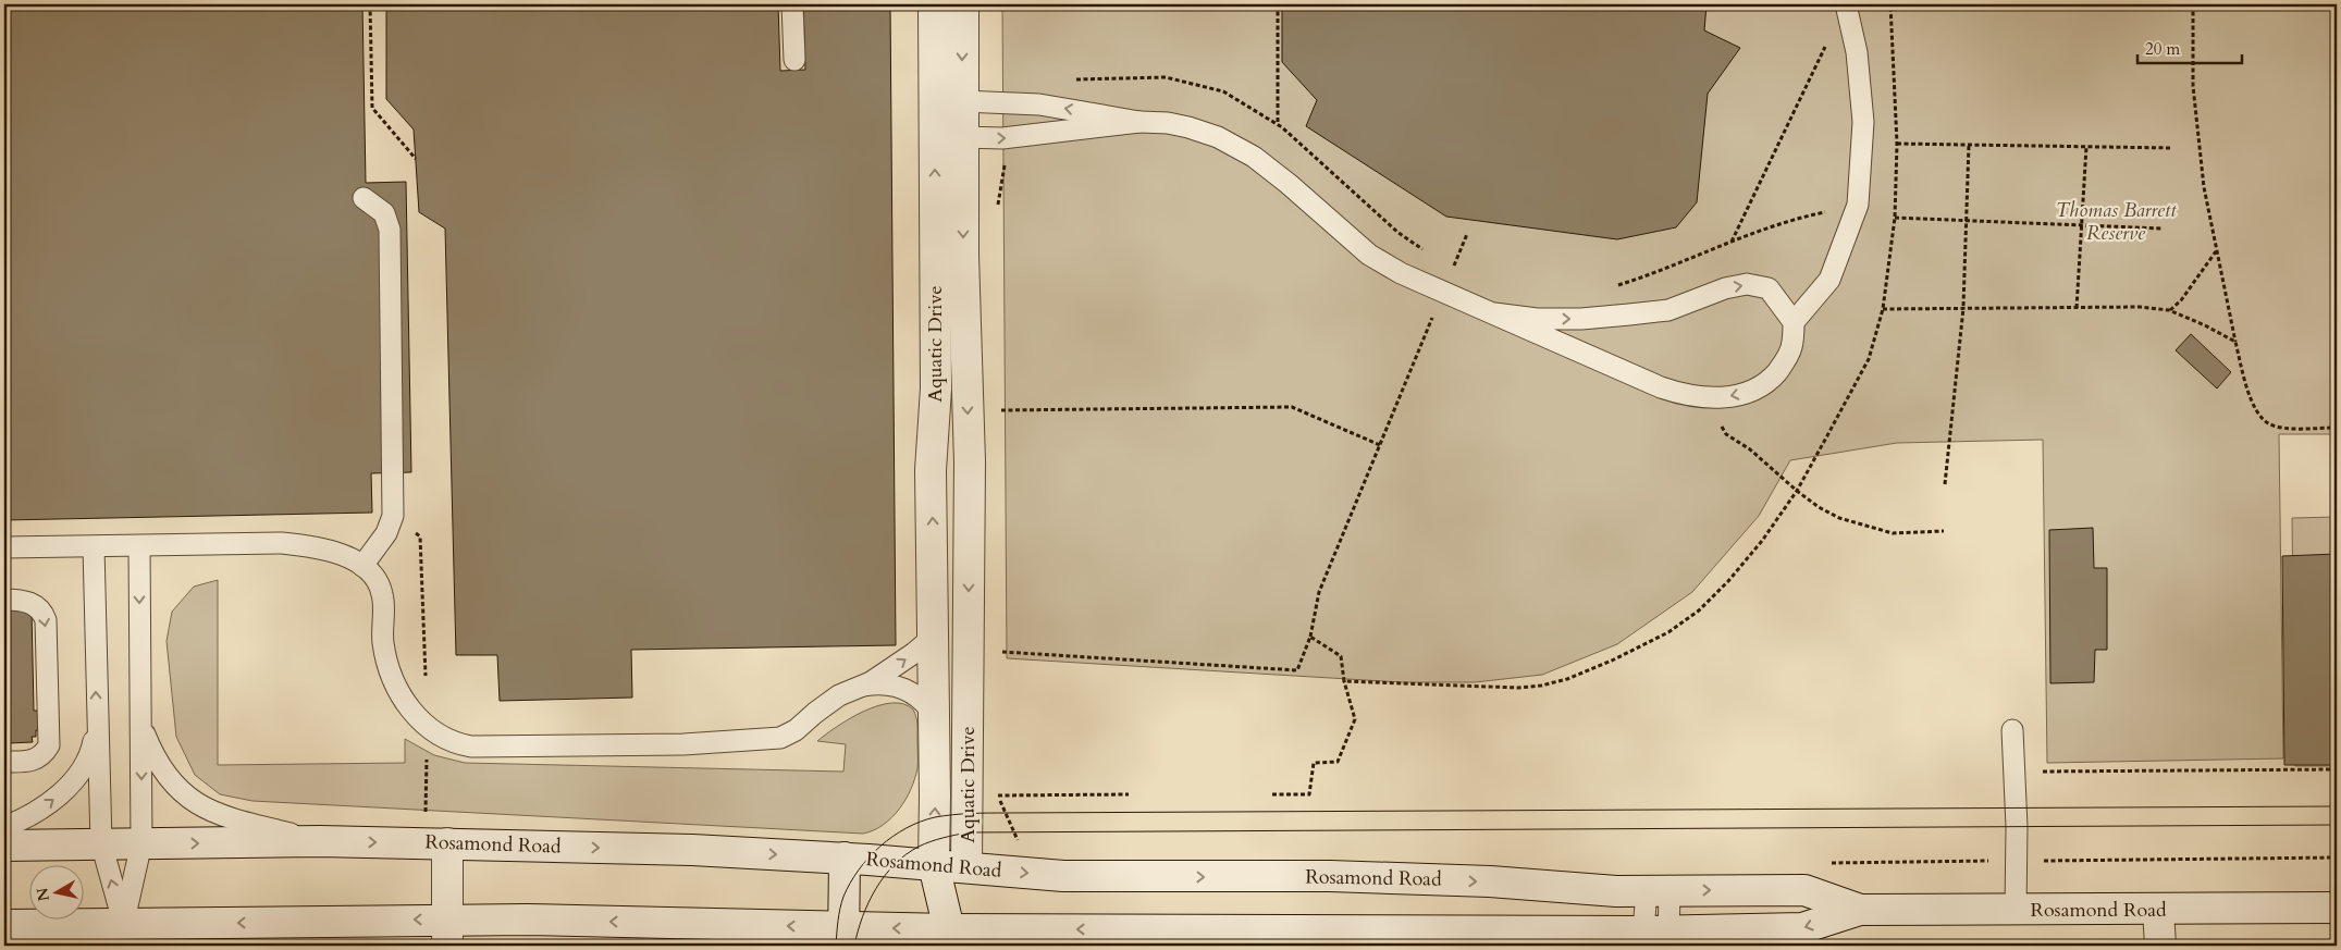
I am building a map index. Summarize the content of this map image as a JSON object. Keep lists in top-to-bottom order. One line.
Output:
{"streets":{"street":["Aquatic Drive","Rosamond Road"]},"crossings":[["Aquatic Drive","Rosamond Road"]],"parks":["Thomas Barrett Reserve"],"scale_bar":"20 m","north":"left"}
